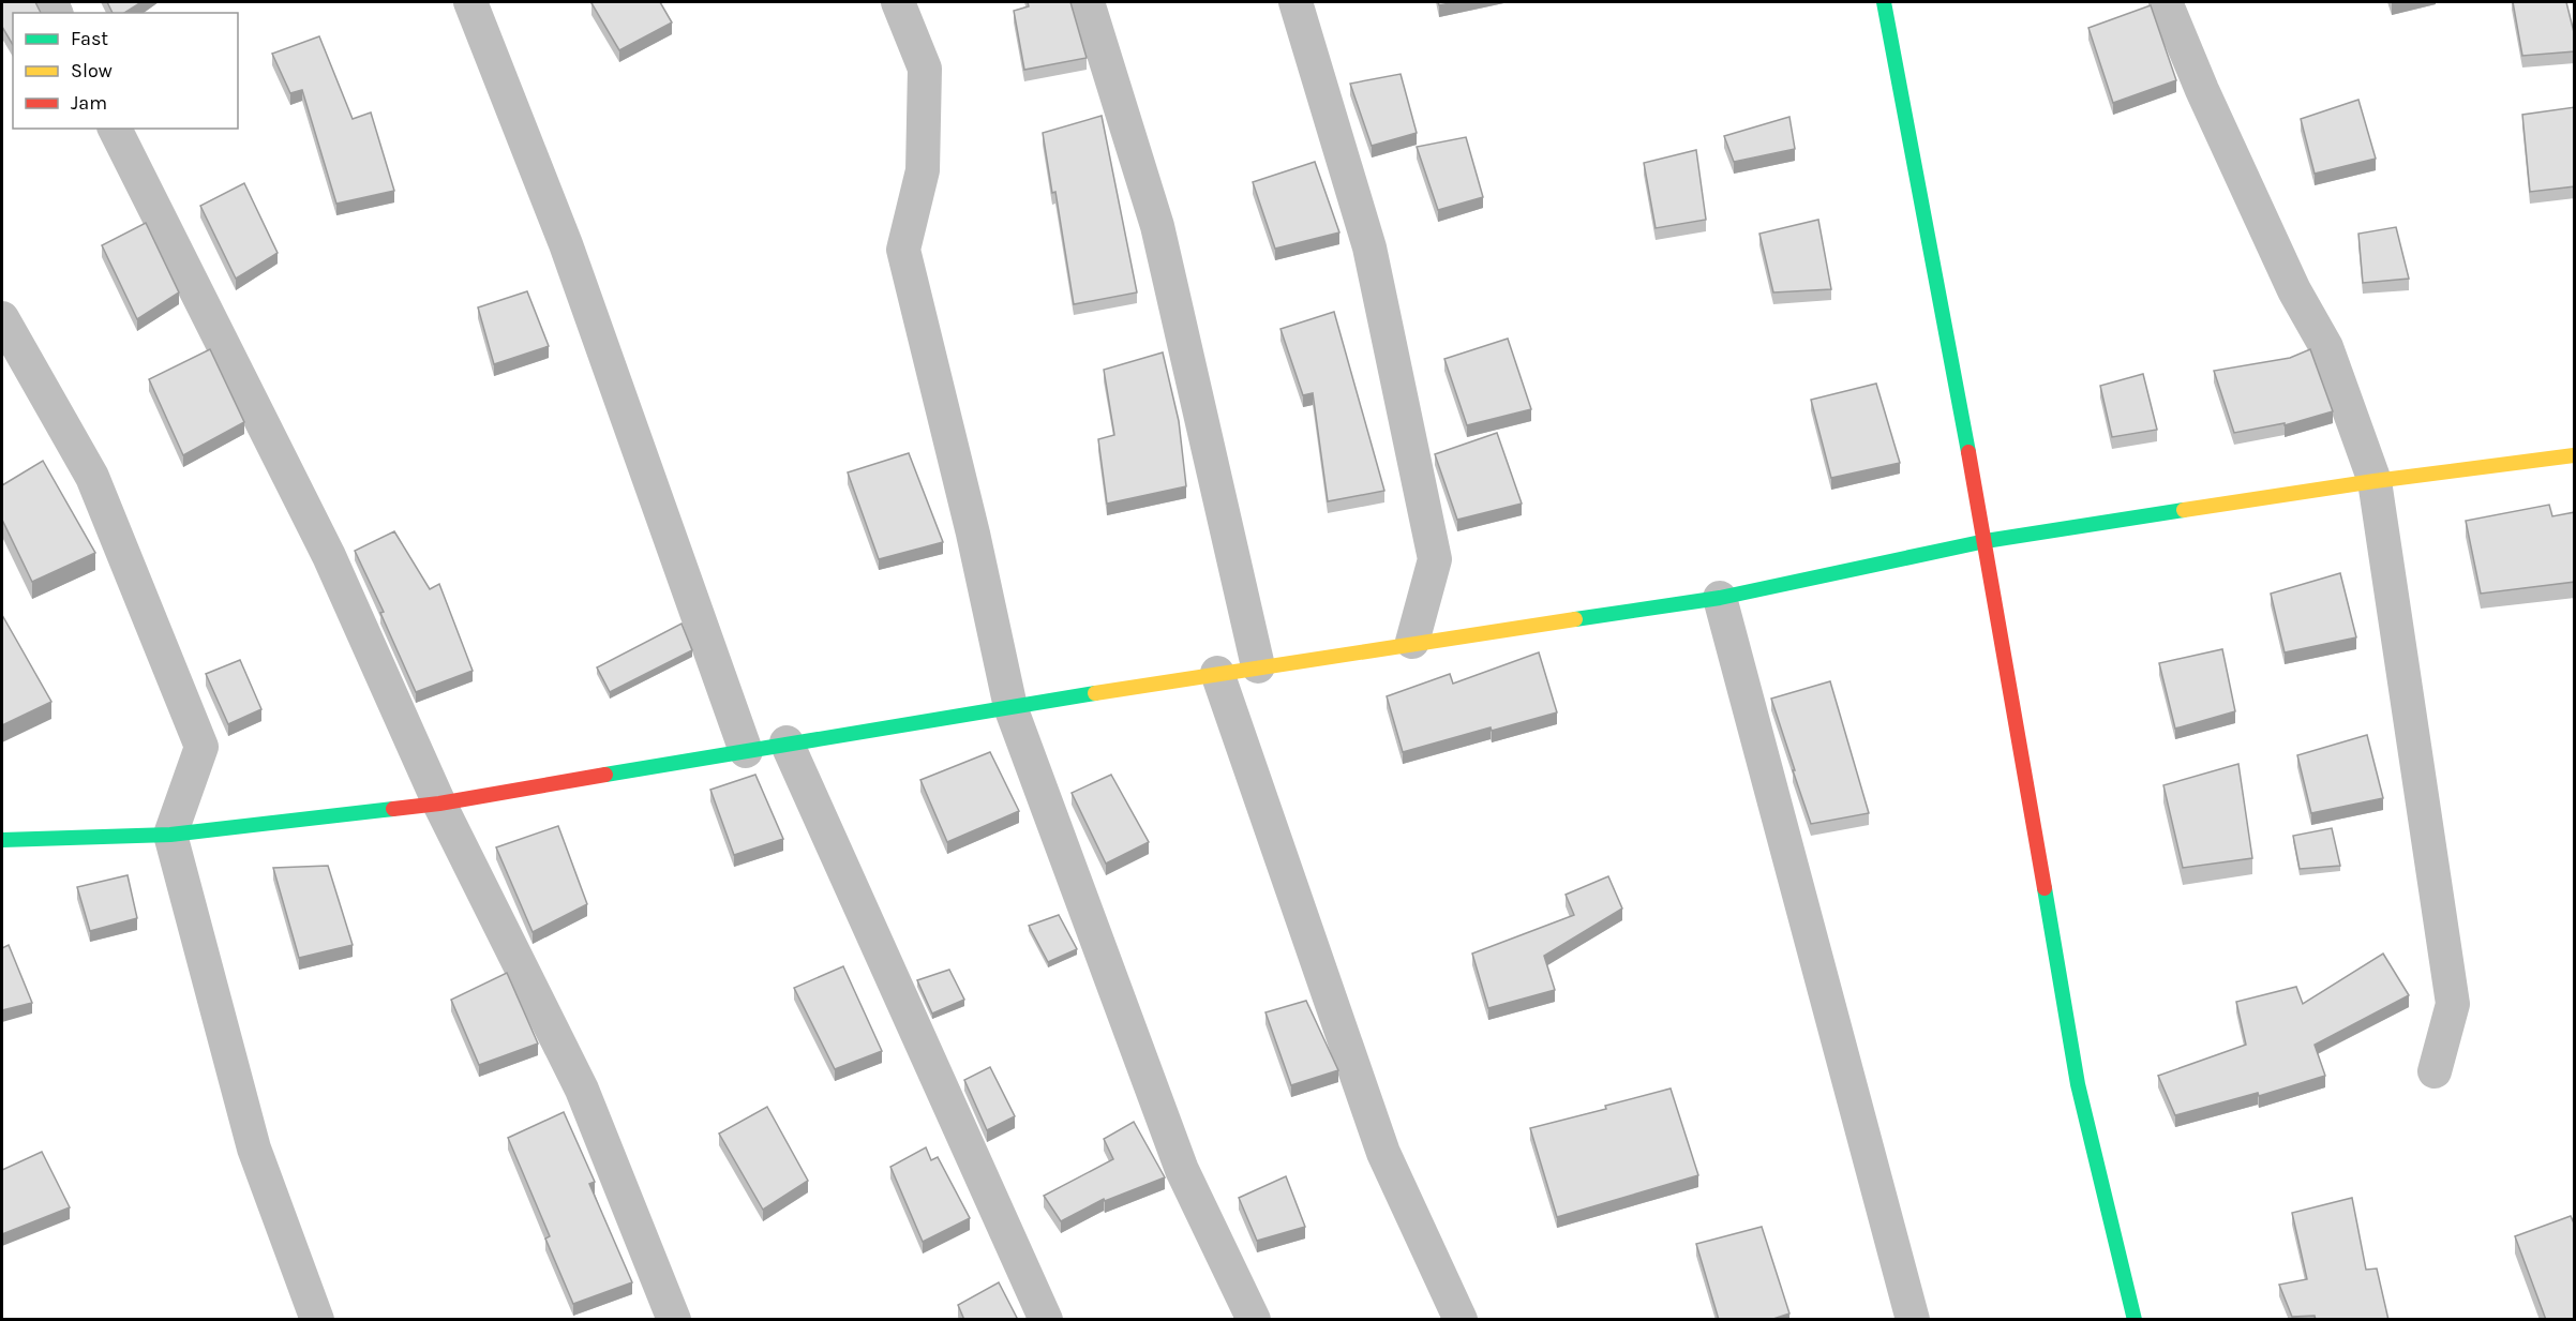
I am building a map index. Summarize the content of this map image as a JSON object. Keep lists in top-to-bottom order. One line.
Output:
{"legend":["Fast","Slow","Jam"]}
